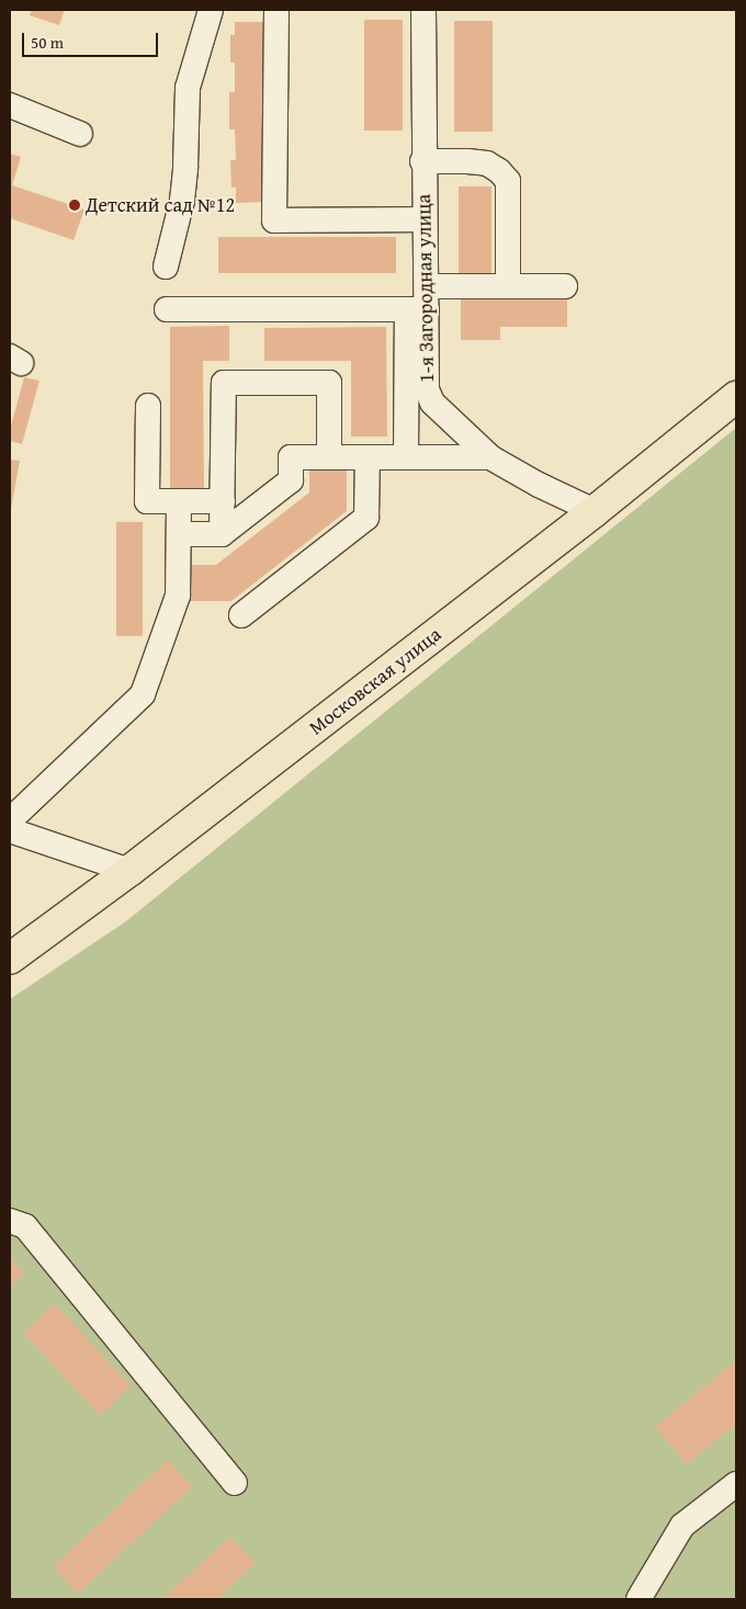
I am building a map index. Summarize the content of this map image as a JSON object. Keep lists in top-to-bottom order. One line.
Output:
{"streets":{"main road":["Московская улица"],"street":["1-я Загородная улица"]},"crossings":[["1-я Загородная улица","Московская улица"]],"places":["Детский сад №12"],"scale_bar":"50 m"}
